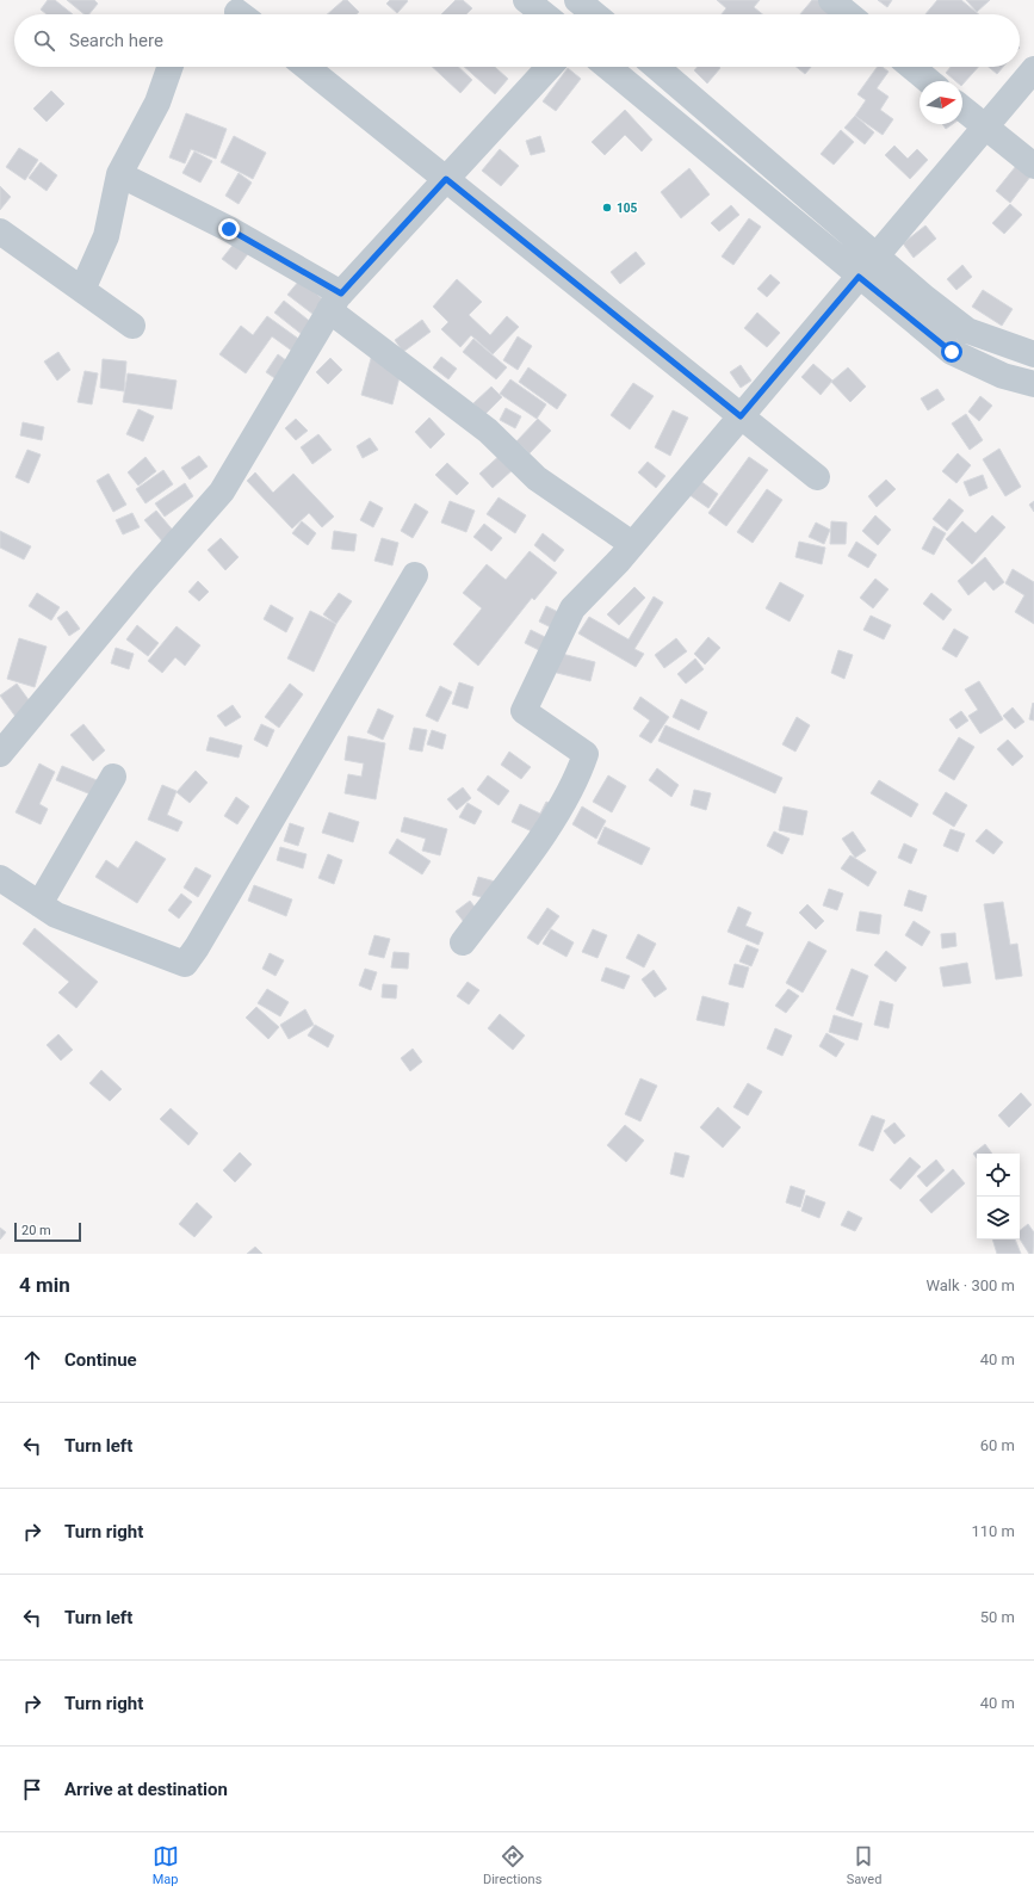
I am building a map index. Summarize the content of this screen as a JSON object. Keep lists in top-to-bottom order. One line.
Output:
{"places":["105"],"scale_bar":"20 m","north":"right","page":{"search":"Search here","scale":"20 m","heading":["4 min","Walk · 300 m"],"list":[["Continue","40 m"],["Turn left","60 m"],["Turn right","110 m"],["Turn left","50 m"],["Turn right","40 m"],"Arrive at destination"],"nav":["Map","Directions","Saved"]}}
